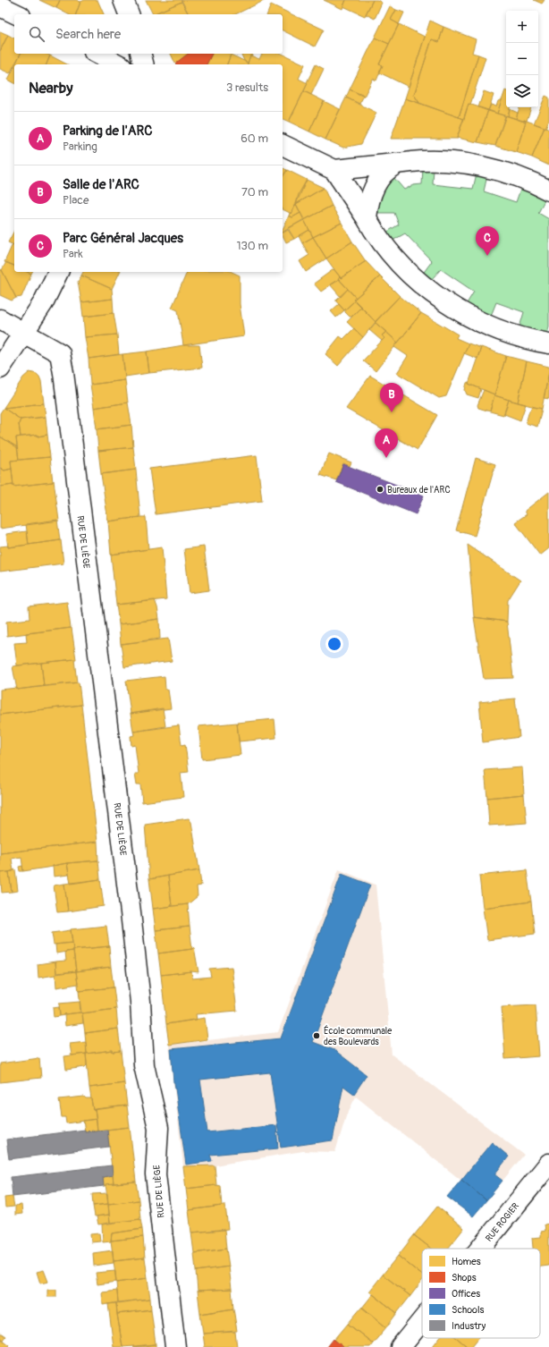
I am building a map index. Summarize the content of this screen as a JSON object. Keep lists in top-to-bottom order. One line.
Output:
{"streets":{"street":["RUE DE LIÈGE","RUE ROGIER"]},"places":["Bureaux de l'ARC","École communale des Boulevards"],"legend":["Homes","Shops","Offices","Schools","Industry"],"page":{"map_buttons":["+","−"],"search":"Search here","heading":["Nearby","3 results"],"list":[{"mark":"A","name":"Parking de l'ARC","note":"Parking","value":"60 m"},{"mark":"B","name":"Salle de l'ARC","note":"Place","value":"70 m"},{"mark":"C","name":"Parc Général Jacques","note":"Park","value":"130 m"}],"pins":["C","B","A"]}}
